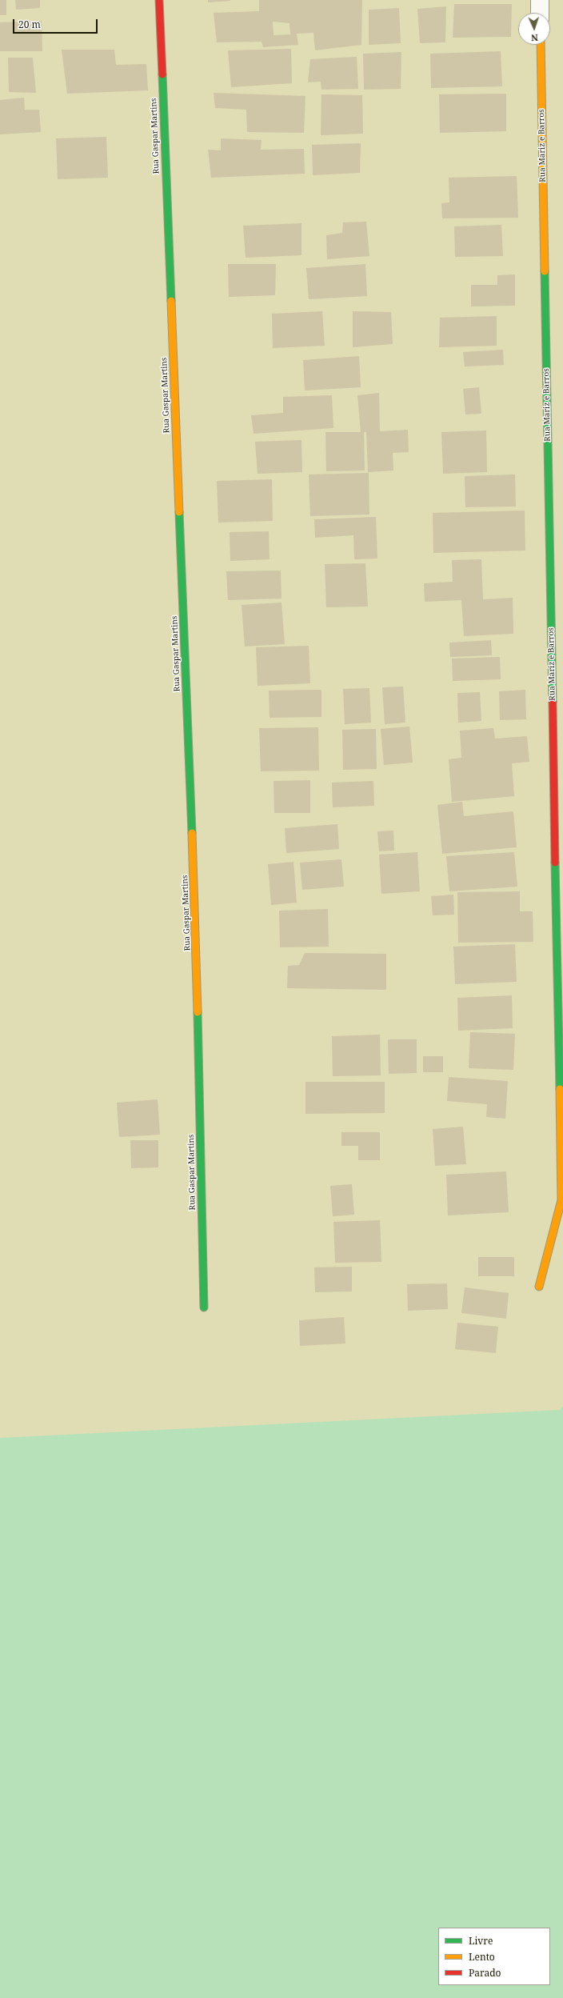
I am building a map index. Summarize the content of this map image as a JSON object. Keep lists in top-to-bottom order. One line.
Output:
{"streets":{"street":["Rua Gaspar Martins","Rua Mariz e Barros"]},"legend":["Livre","Lento","Parado"],"scale_bar":"20 m","north":"bottom"}
